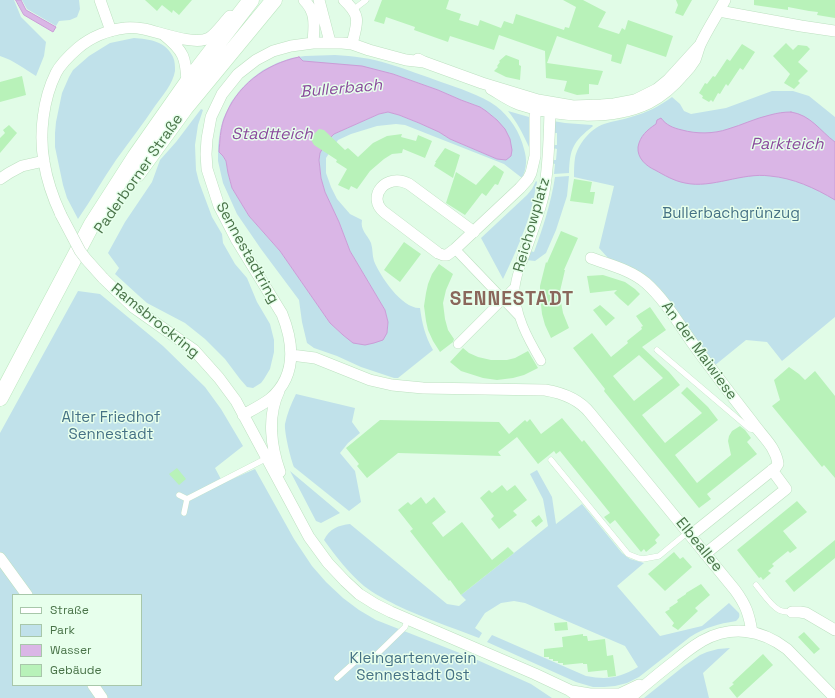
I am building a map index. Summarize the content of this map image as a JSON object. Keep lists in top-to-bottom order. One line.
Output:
{"streets":{"main road":["Paderborner Straße"],"street":["Reichowplatz","Sennestadtring","Ramsbrockring","An der Maiwiese","Elbeallee"]},"crossings":[["Paderborner Straße","Ramsbrockring"],["Reichowplatz","Sennestadtring"],["Sennestadtring","Ramsbrockring"],["Sennestadtring","Elbeallee"],["Ramsbrockring","Elbeallee"]],"districts":["SENNESTADT"],"water":["Bullerbach","Stadtteich","Parkteich"],"parks":["Bullerbachgrünzug","Alter Friedhof Sennestadt","Kleingartenverein Sennestadt Ost"],"legend":["Straße","Park","Wasser","Gebäude"]}
